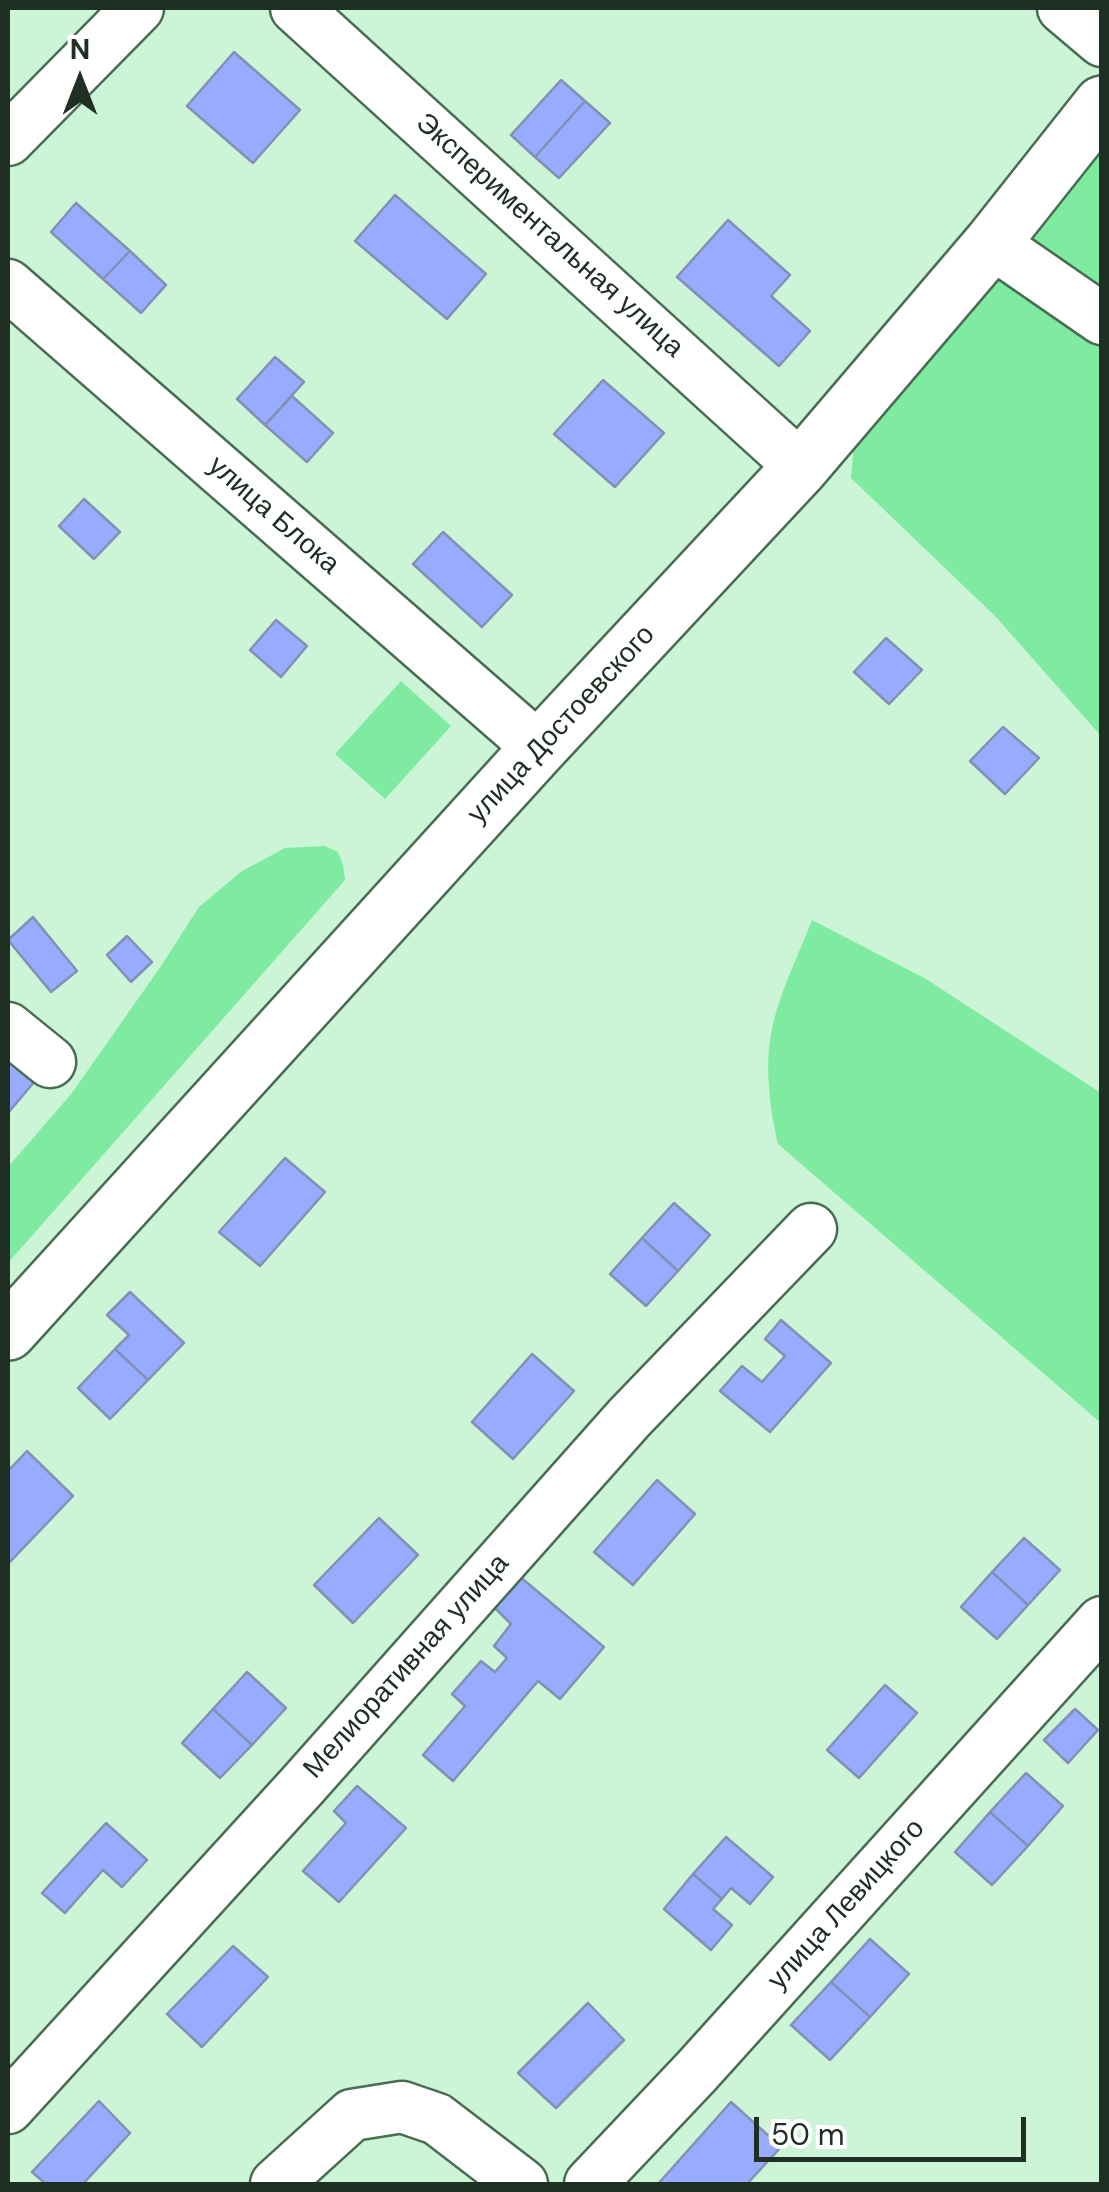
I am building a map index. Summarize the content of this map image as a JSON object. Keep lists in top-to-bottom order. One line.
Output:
{"streets":{"main road":["улица Достоевского"],"street":["Экспериментальная улица","улица Блока","Мелиоративная улица","улица Левицкого"]},"crossings":[["Экспериментальная улица","улица Достоевского"],["улица Блока","улица Достоевского"]],"scale_bar":"50 m","north":"top"}
